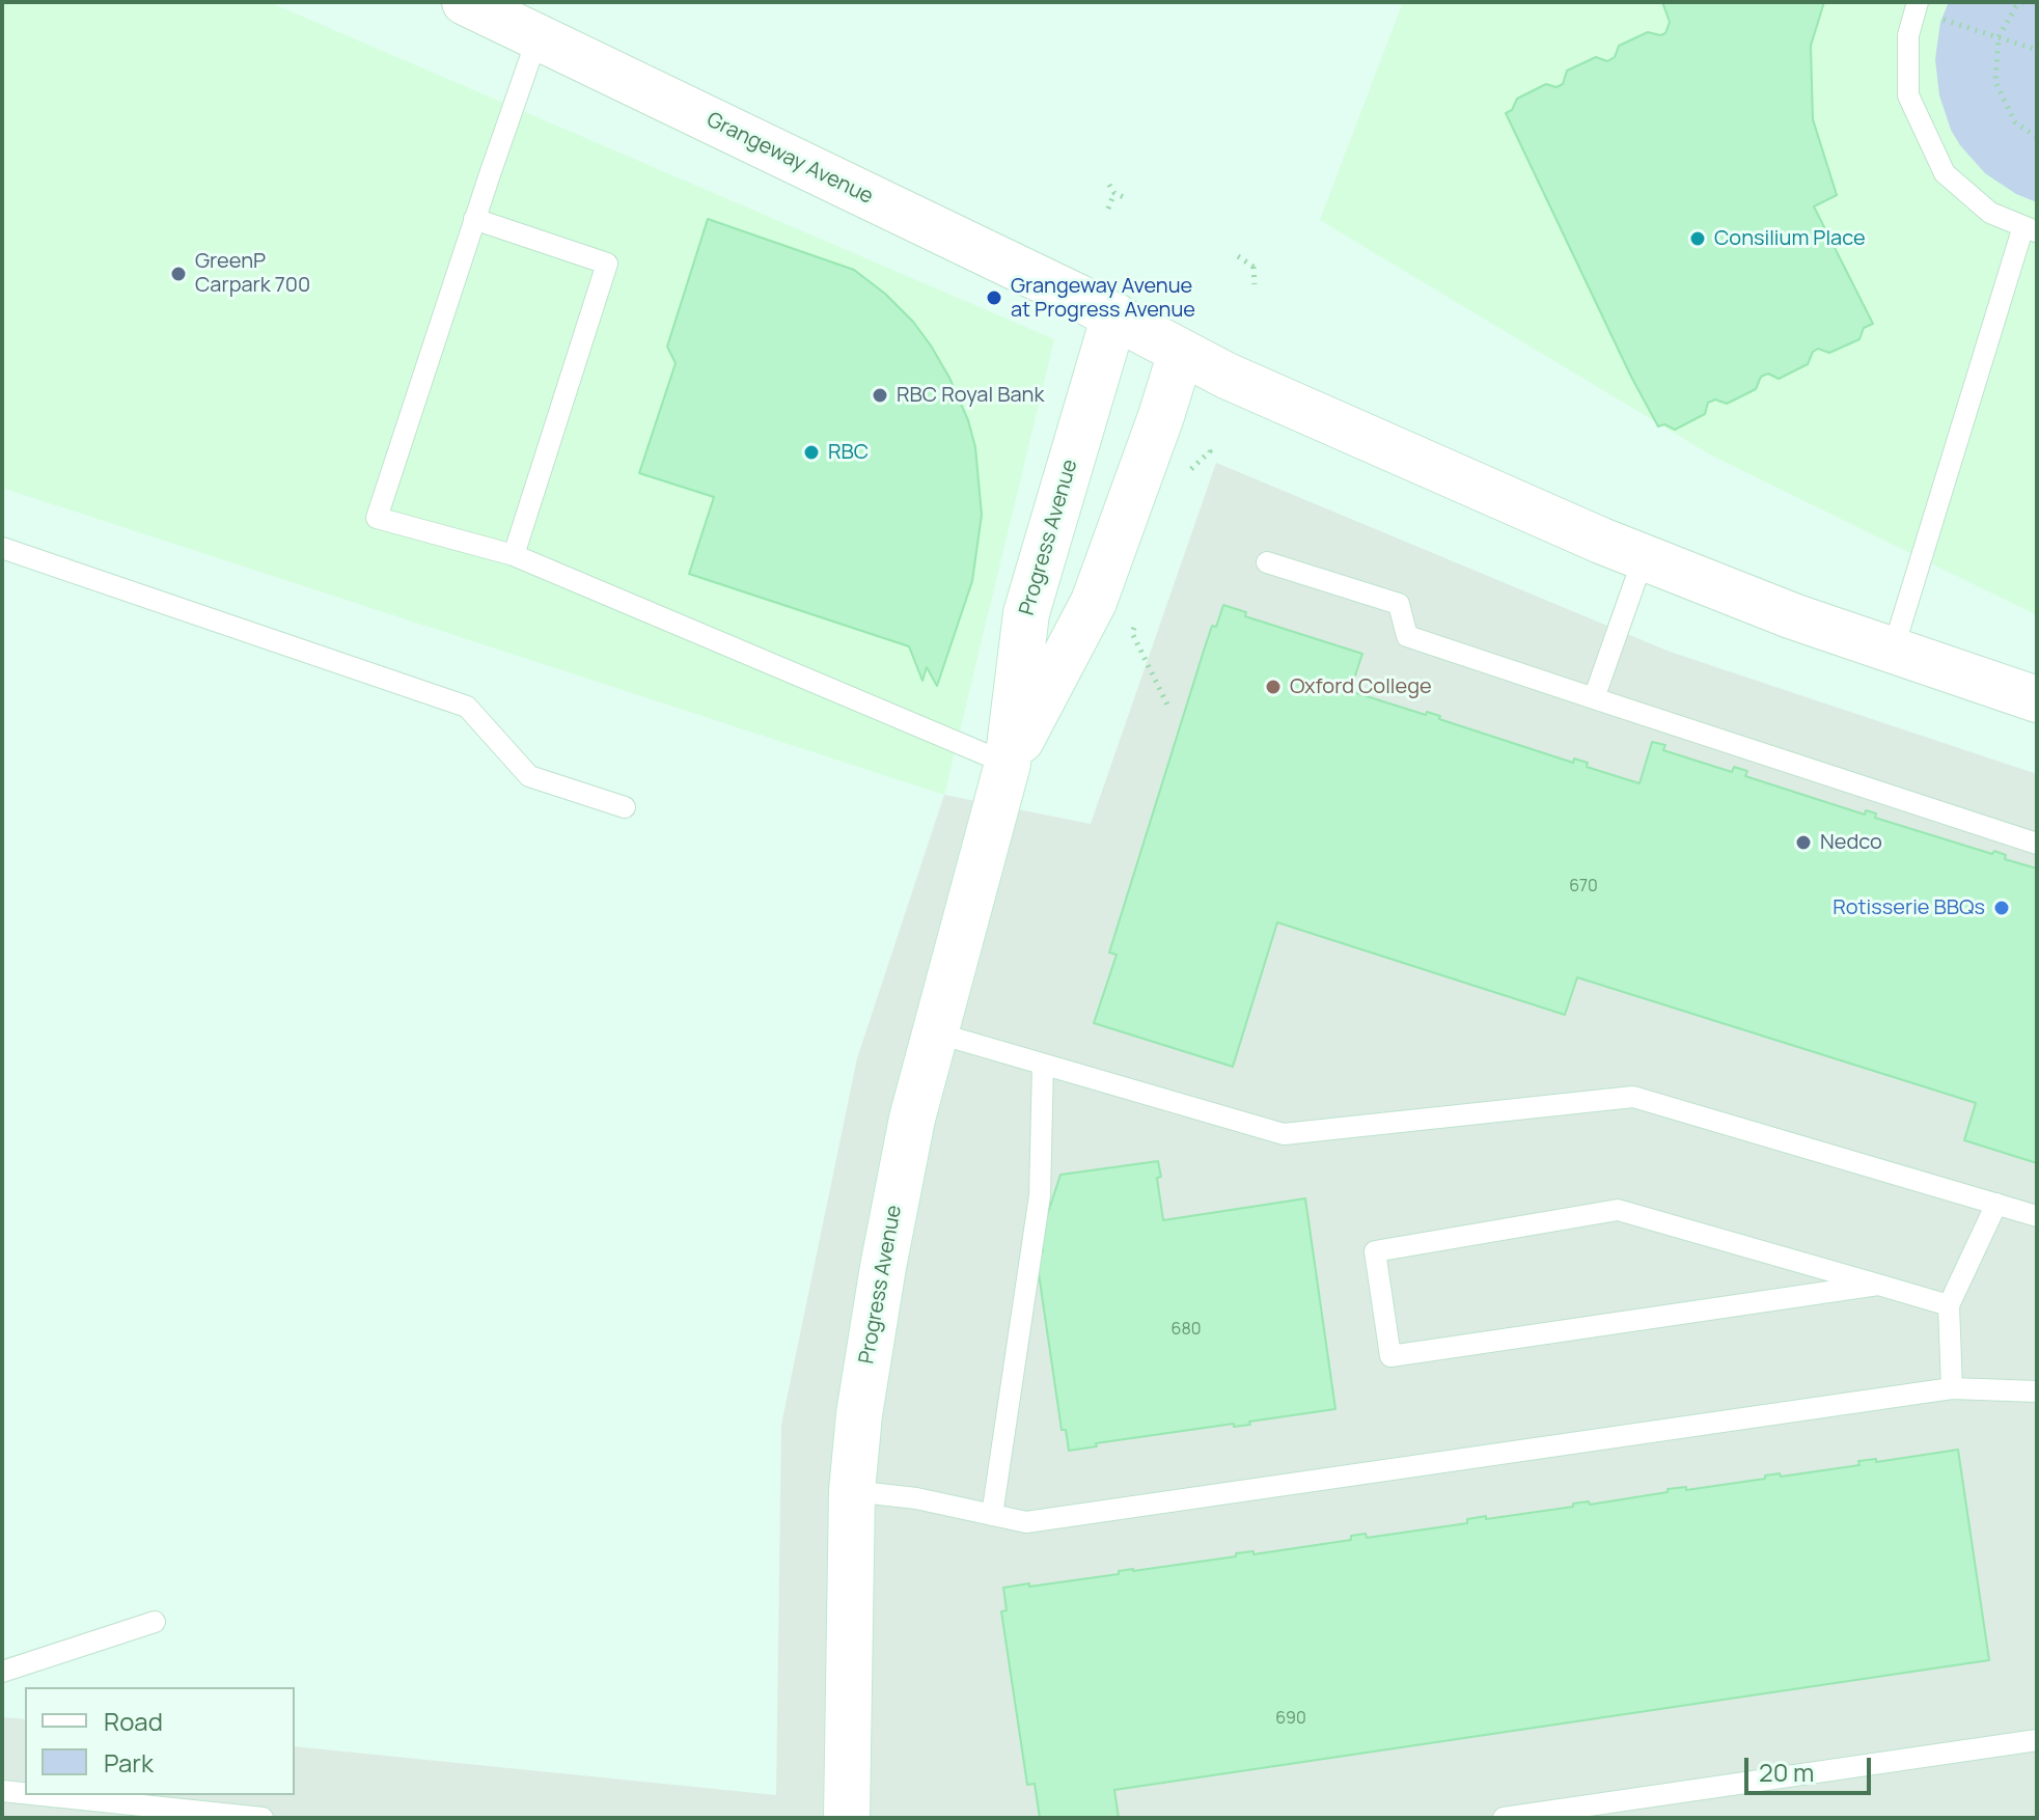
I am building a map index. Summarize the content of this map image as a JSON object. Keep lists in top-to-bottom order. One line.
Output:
{"streets":{"main road":["Grangeway Avenue","Progress Avenue"]},"crossings":[["Grangeway Avenue","Progress Avenue"]],"places":["Consilium Place","GreenP Carpark 700","Grangeway Avenue at Progress Avenue","RBC Royal Bank","RBC","Oxford College","Nedco","Rotisserie BBQs"],"house_numbers":["670","680","690"],"legend":["Road","Park"],"scale_bar":"20 m"}
